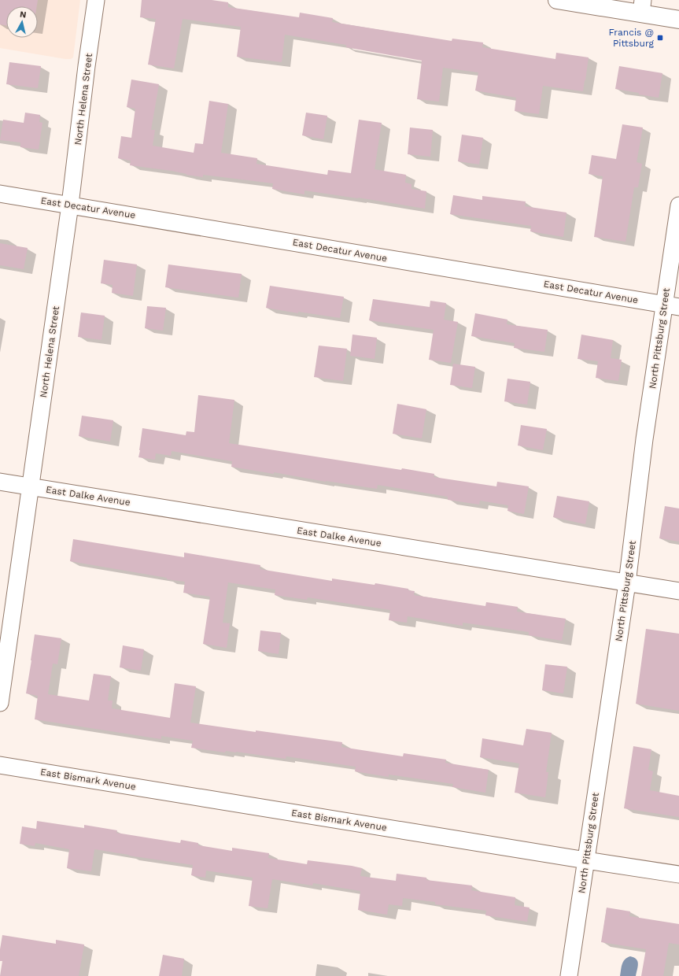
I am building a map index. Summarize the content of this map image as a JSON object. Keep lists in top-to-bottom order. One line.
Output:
{"streets":{"street":["North Helena Street","East Decatur Avenue","North Pittsburg Street","East Dalke Avenue","East Bismark Avenue"]},"crossings":[["North Helena Street","East Decatur Avenue"],["North Helena Street","East Dalke Avenue"],["East Decatur Avenue","North Pittsburg Street"],["North Pittsburg Street","East Dalke Avenue"],["North Pittsburg Street","East Bismark Avenue"]],"places":{"transit":["Francis @ Pittsburg"]},"north":"top"}
